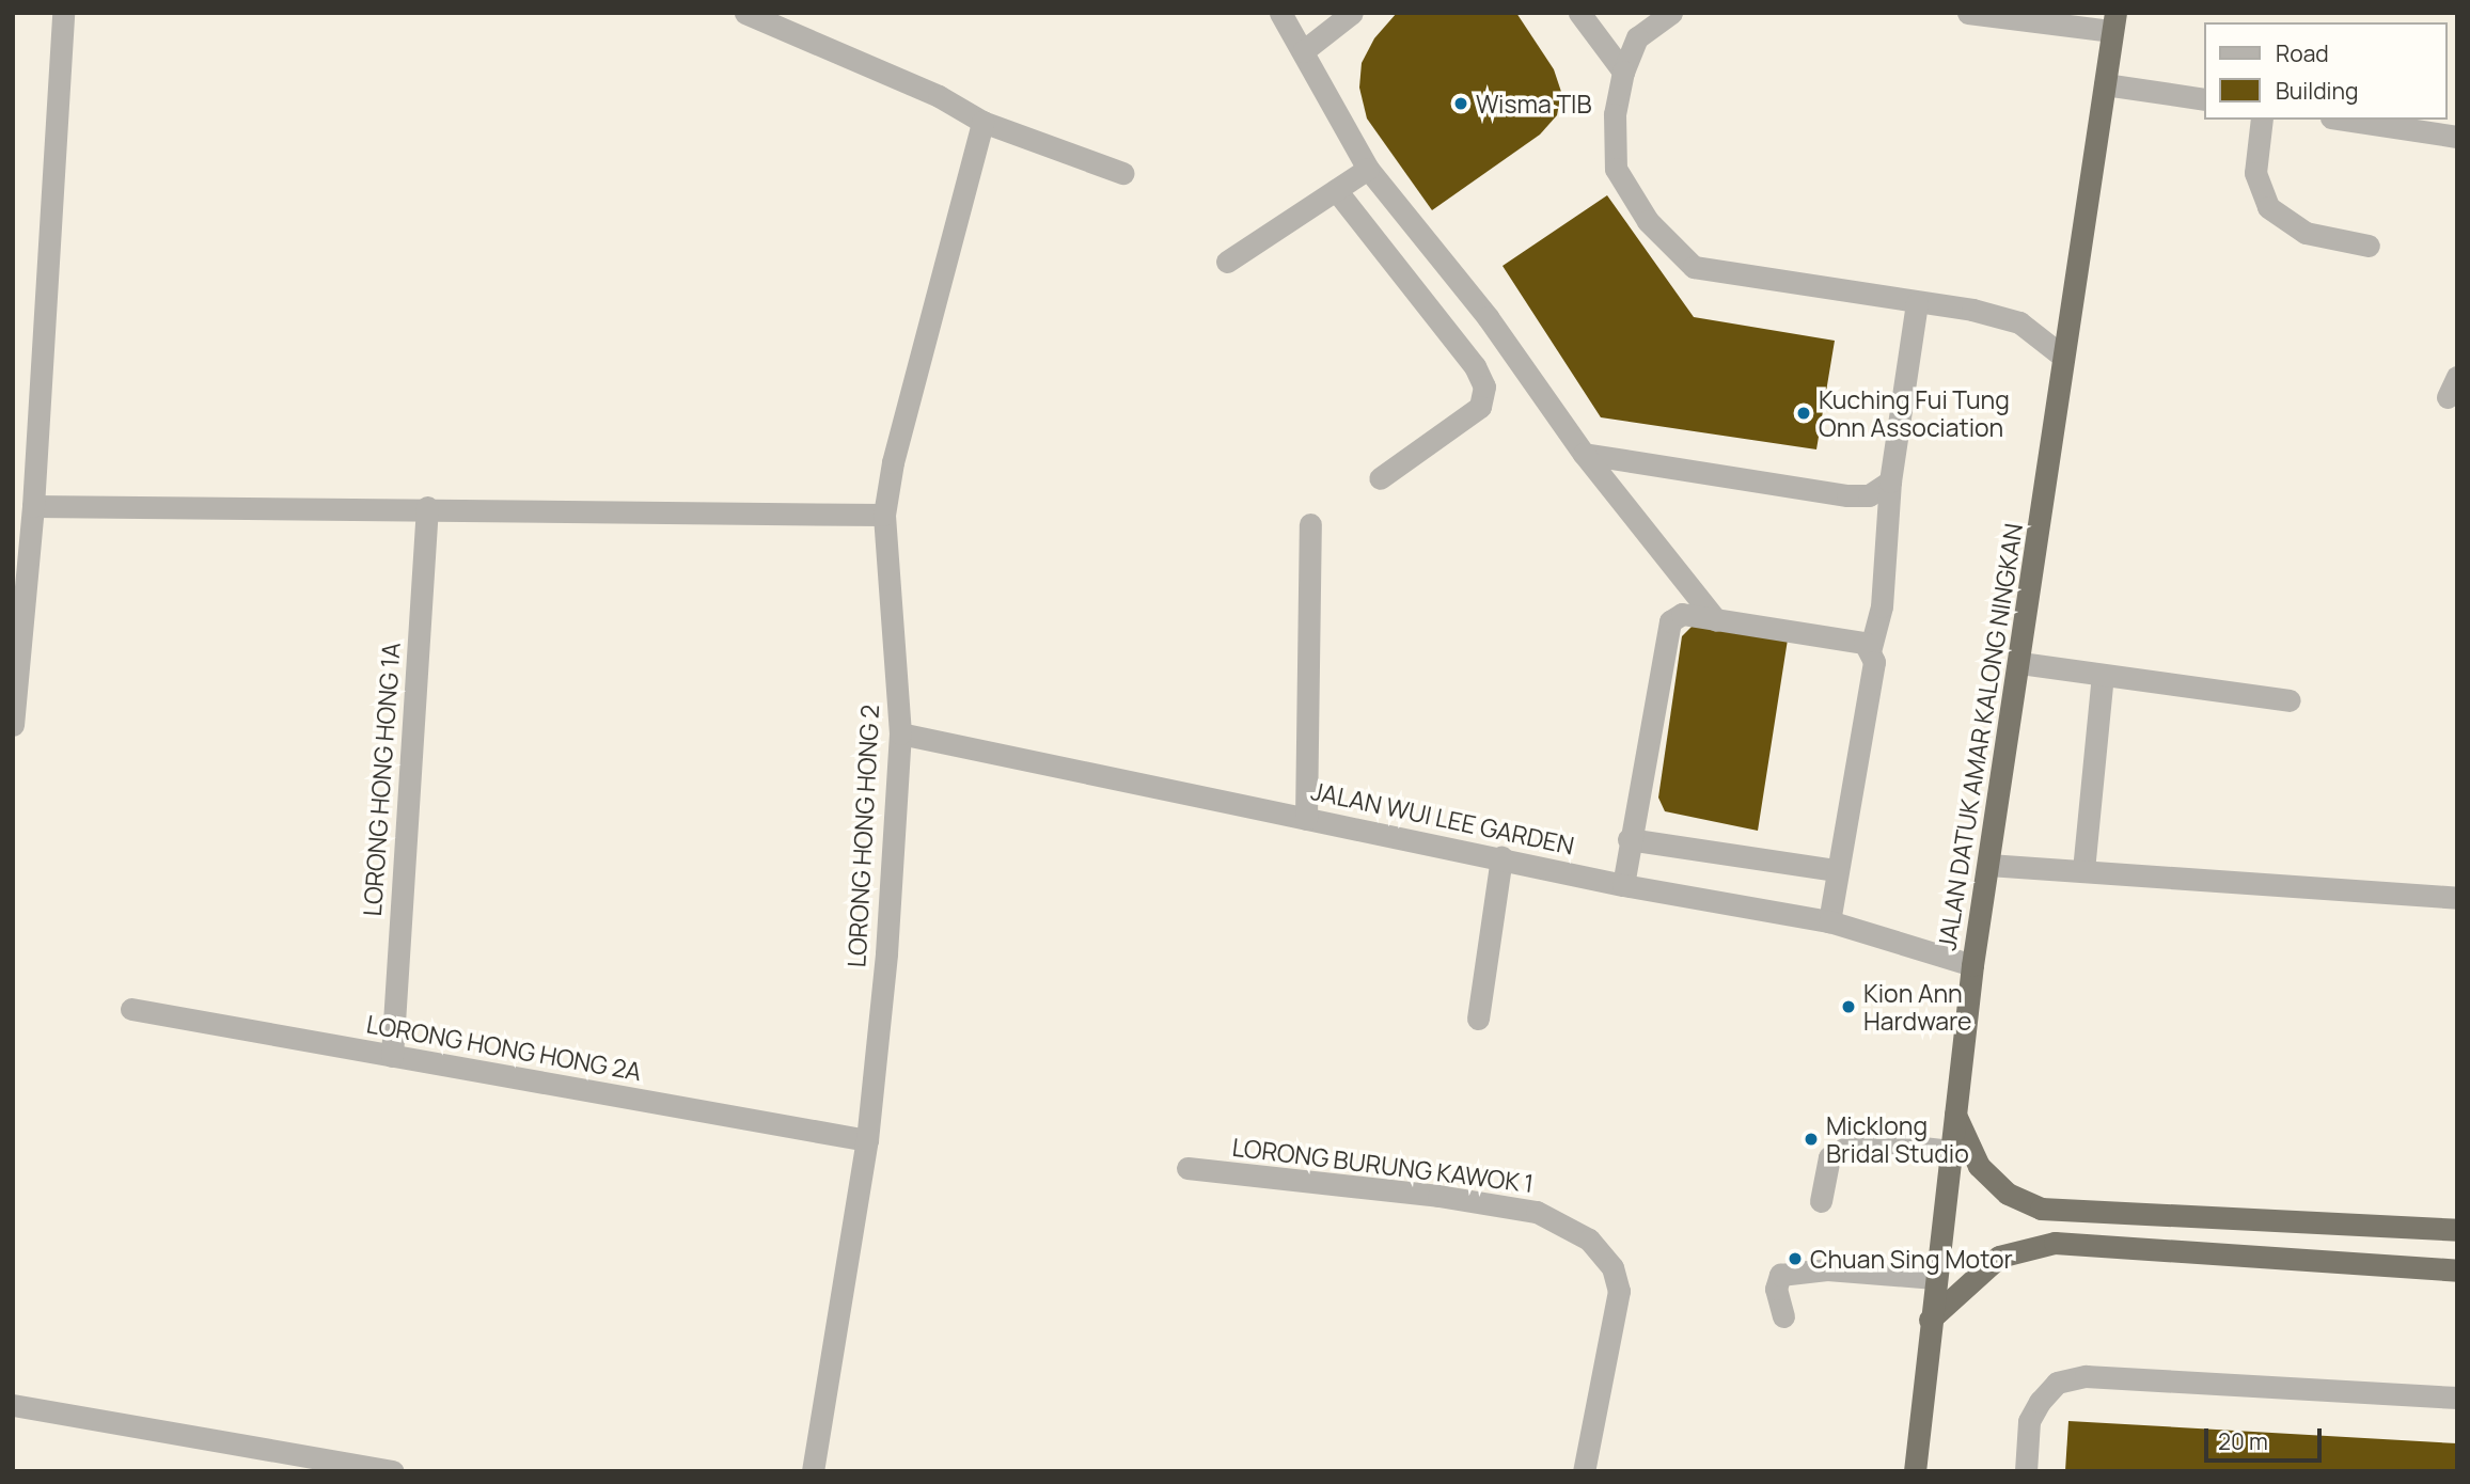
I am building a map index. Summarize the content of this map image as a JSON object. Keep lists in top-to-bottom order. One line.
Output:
{"streets":{"highway":["JALAN DATUK AMAR KALONG NINGKAN"],"street":["LORONG HONG HONG 1A","JALAN WUI LEE GARDEN","LORONG HONG HONG 2","LORONG HONG HONG 2A","LORONG BURUNG KAWOK 1"]},"crossings":[["JALAN DATUK AMAR KALONG NINGKAN","JALAN WUI LEE GARDEN"],["LORONG HONG HONG 1A","LORONG HONG HONG 2A"],["JALAN WUI LEE GARDEN","LORONG HONG HONG 2"],["LORONG HONG HONG 2","LORONG HONG HONG 2A"]],"places":["Wisma TIB","Kuching Fui Tung Onn Association","Kion Ann Hardware","Micklong Bridal Studio","Chuan Sing Motor"],"legend":["Road","Building"],"scale_bar":"20 m"}
